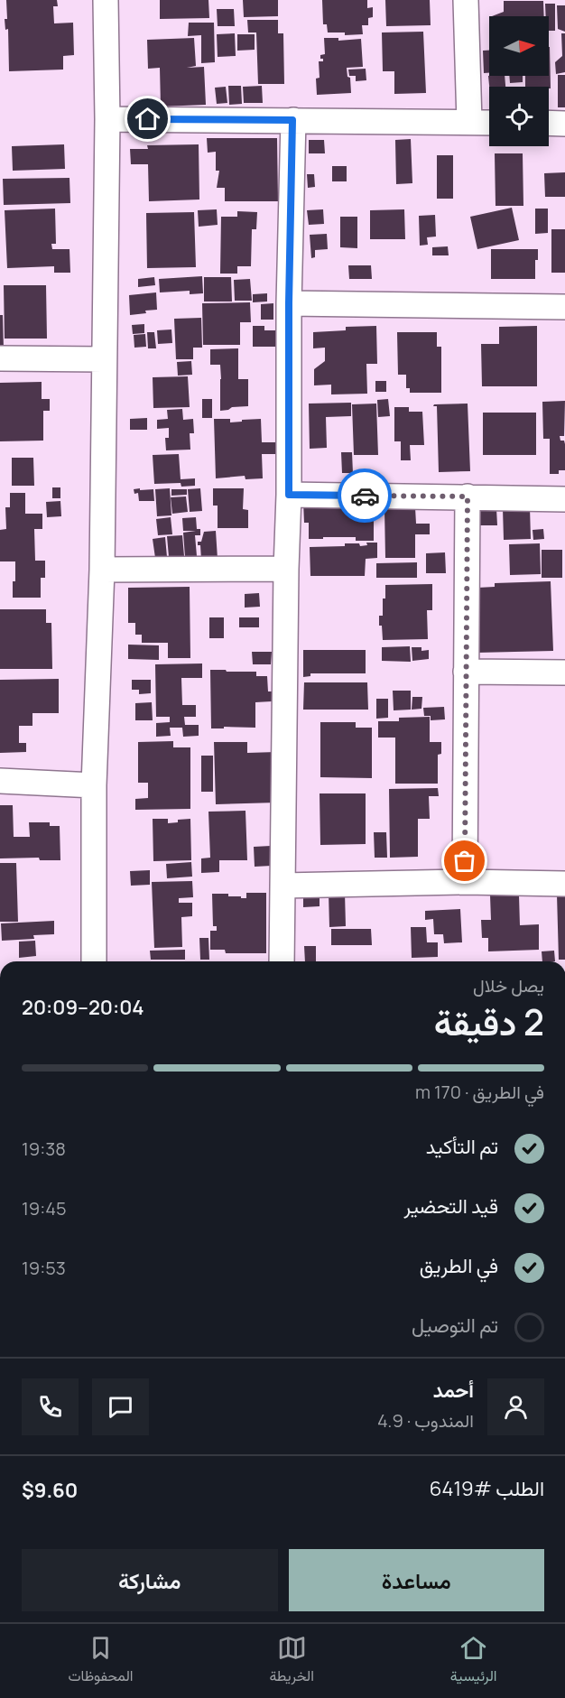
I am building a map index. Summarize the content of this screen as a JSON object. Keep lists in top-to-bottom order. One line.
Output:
{"north":"right","page":{"heading":["2 دقيقة","يصل خلال","20:04–20:09"],"panel":["أحمد","المندوب · 4.9","الطلب #6419","$9.60"],"bar":"في الطريق · 170 m","list":[["تم التأكيد","19:38"],["قيد التحضير","19:45"],["في الطريق","19:53"],"تم التوصيل"],"buttons":["مساعدة","مشاركة"],"tabs":["الرئيسية","الخريطة","المحفوظات"]}}
